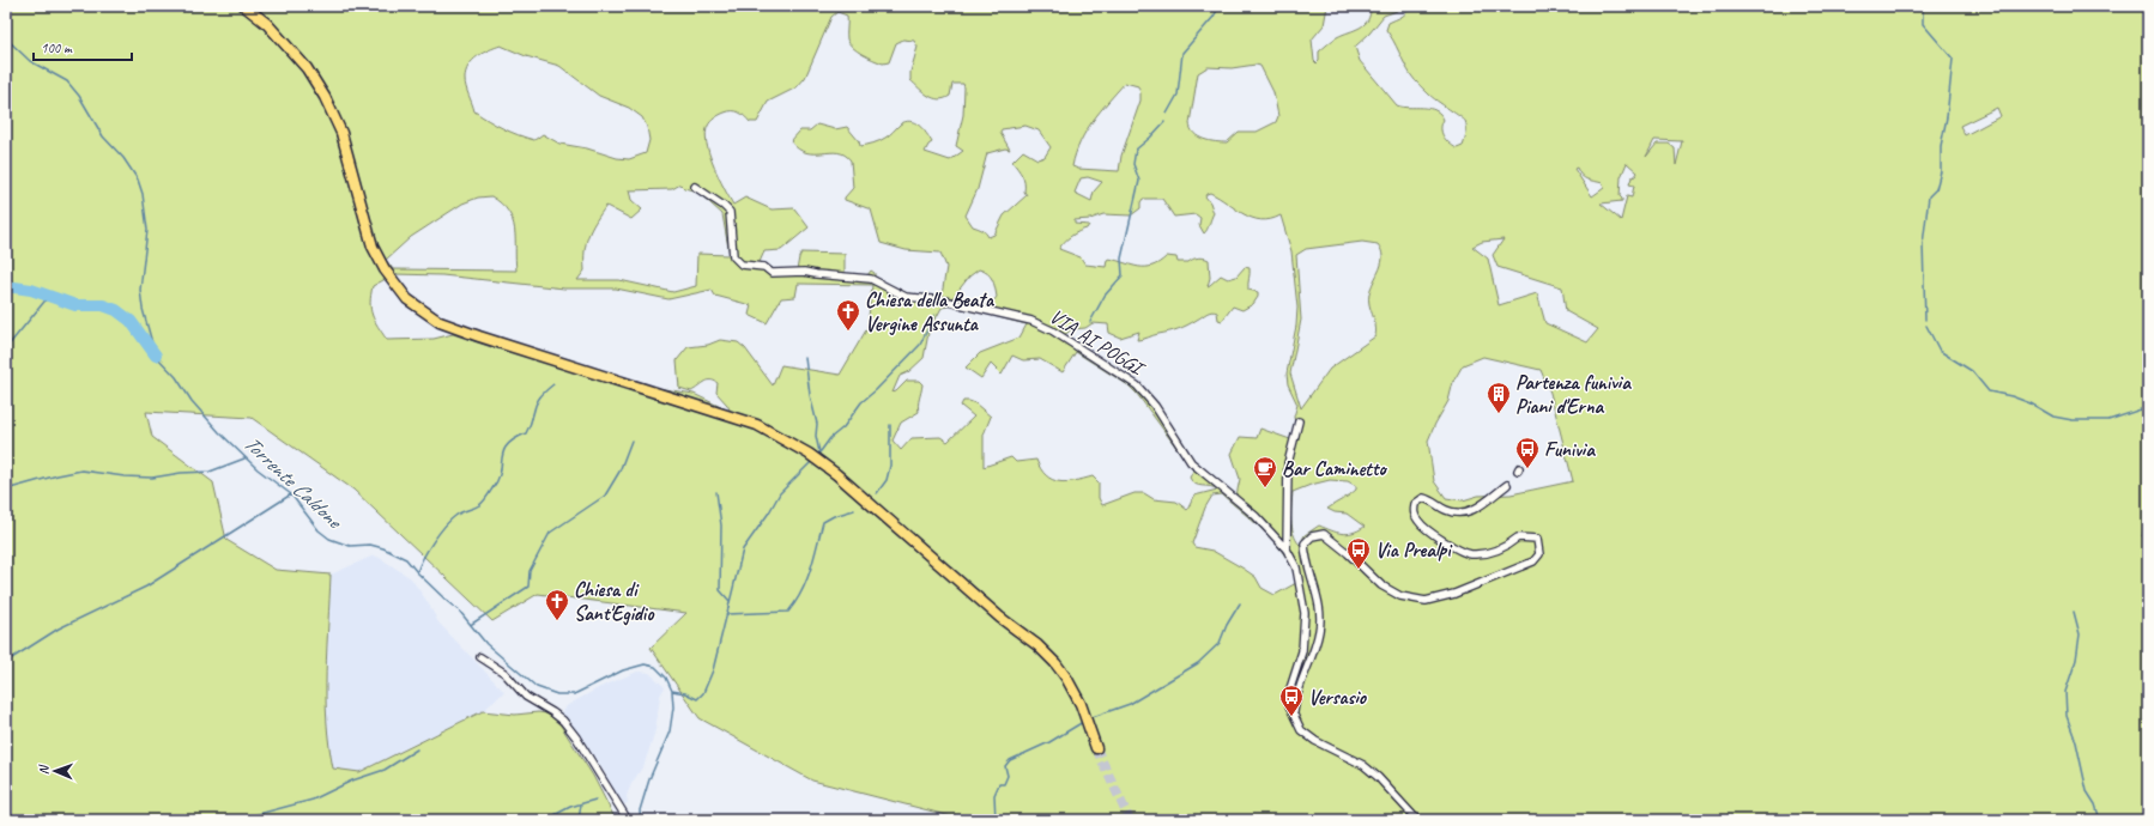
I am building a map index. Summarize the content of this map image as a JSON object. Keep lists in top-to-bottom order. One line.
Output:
{"streets":{"street":["VIA AI POGGI"]},"water":["Torrente Caldone"],"places":{"church":["Chiesa della Beata Vergine Assunta","Chiesa di Sant'Egidio"],"building":["Partenza funivia Piani d'Erna"],"bus stop":["Funivia","Via Prealpi","Versasio"],"cafe":["Bar Caminetto"]},"scale_bar":"100 m","north":"left"}
